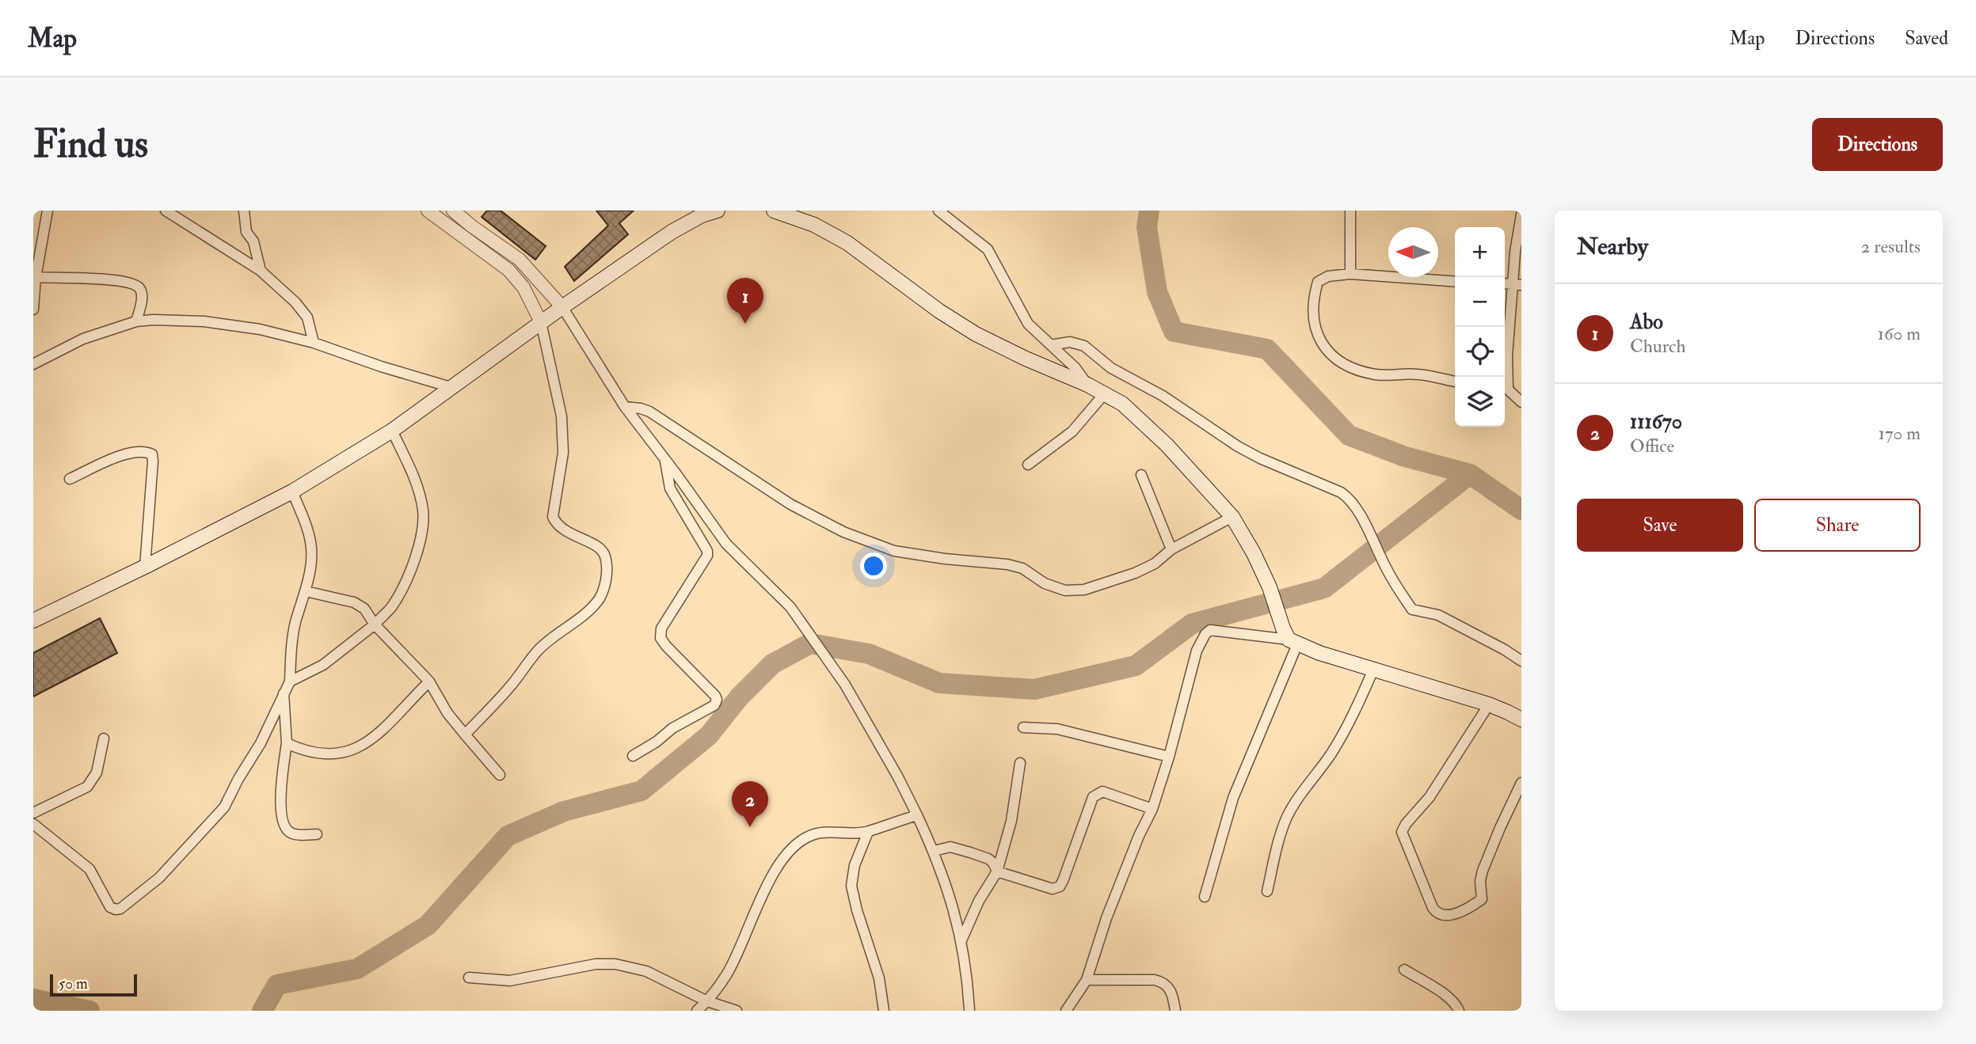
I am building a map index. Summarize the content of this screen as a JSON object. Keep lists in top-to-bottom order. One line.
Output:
{"scale_bar":"50 m","north":"left","page":{"header":"Map","nav":["Map","Directions","Saved"],"buttons":["Directions",["Save","Share"]],"title":"Find us","heading":["Nearby","2 results"],"map_buttons":["+","−"],"pins":["1","2"],"list":[{"mark":"1","name":"Abo","note":"Church","value":"160 m"},{"mark":"2","name":"111670","note":"Office","value":"170 m"}],"scale":"50 m"}}
